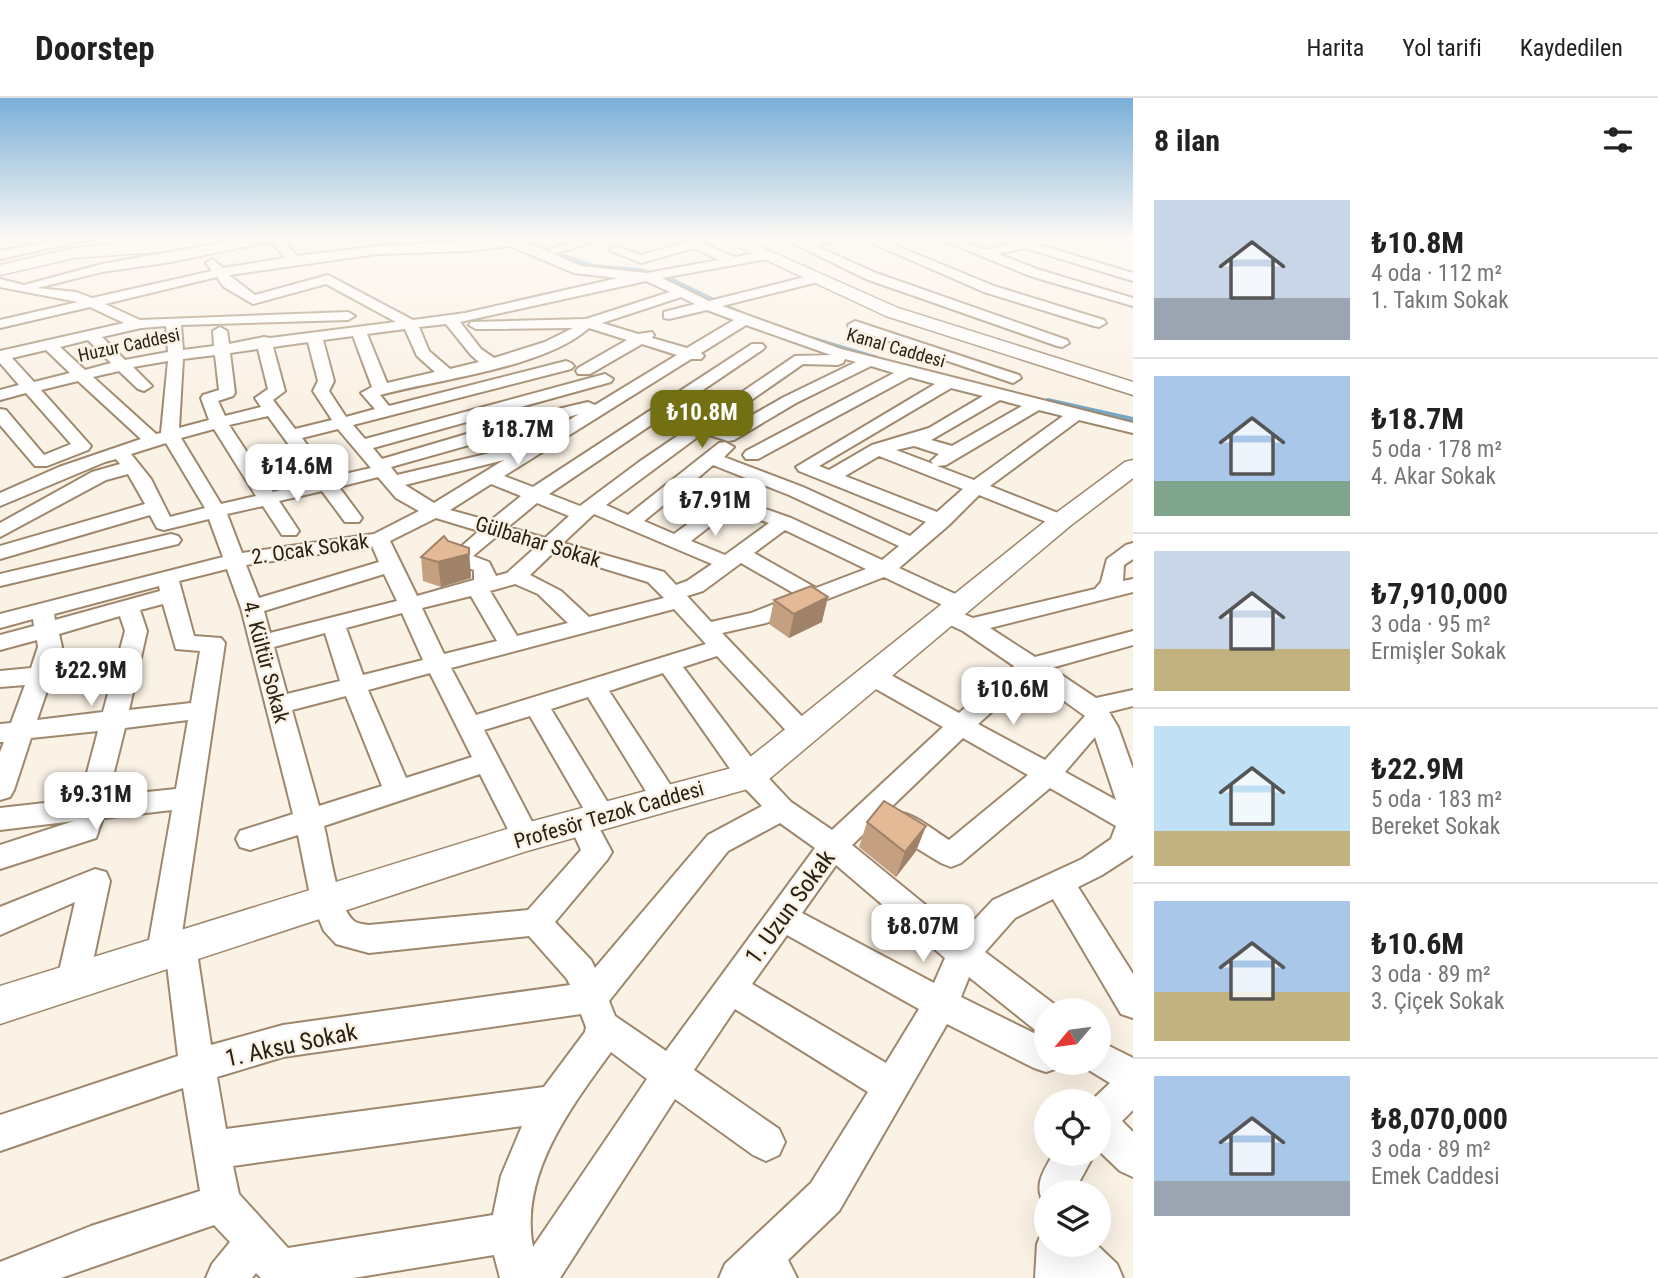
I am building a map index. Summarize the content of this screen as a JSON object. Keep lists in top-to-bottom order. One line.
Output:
{"streets":{"main road":["Profesör Tezok Caddesi"],"street":["Huzur Caddesi","Kanal Caddesi","Gülbahar Sokak","2. Ocak Sokak","4. Kültür Sokak","1. Uzun Sokak","1. Aksu Sokak"]},"crossings":[["Huzur Caddesi","Gülbahar Sokak"],["Huzur Caddesi","4. Kültür Sokak"],["Gülbahar Sokak","Profesör Tezok Caddesi"],["2. Ocak Sokak","4. Kültür Sokak"],["2. Ocak Sokak","Profesör Tezok Caddesi"],["4. Kültür Sokak","Profesör Tezok Caddesi"]],"north":"bottom left","page":{"header":"Doorstep","nav":["Harita","Yol tarifi","Kaydedilen"],"heading":"8 ilan","list":[{"name":"₺10.8M","note":"4 oda · 112 m² · 1. Takım Sokak"},{"name":"₺18.7M","note":"5 oda · 178 m² · 4. Akar Sokak"},{"name":"₺7,910,000","note":"3 oda · 95 m² · Ermişler Sokak"},{"name":"₺22.9M","note":"5 oda · 183 m² · Bereket Sokak"},{"name":"₺10.6M","note":"3 oda · 89 m² · 3. Çiçek Sokak"},{"name":"₺8,070,000","note":"3 oda · 89 m² · Emek Caddesi"}],"price":["₺10.8M","₺18.7M","₺14.6M","₺7.91M","₺22.9M","₺10.6M","₺9.31M","₺8.07M"]}}
